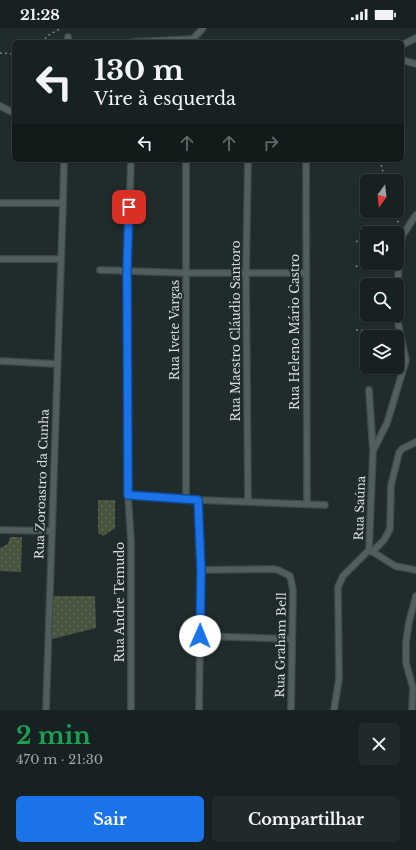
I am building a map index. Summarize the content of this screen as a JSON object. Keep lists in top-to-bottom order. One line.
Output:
{"streets":{"street":["Rua Ivete Vargas","Rua Maestro Cláudio Santoro","Rua Heleno Mário Castro","Rua Zoroastro da Cunha","Rua Saúna","Rua Andre Temudo","Rua Graham Bell"]},"north":"bottom","page":{"status":"21:28","turn":["130 m","Vire à esquerda"],"heading":["2 min","470 m · 21:30"],"buttons":["Sair","Compartilhar"]}}
